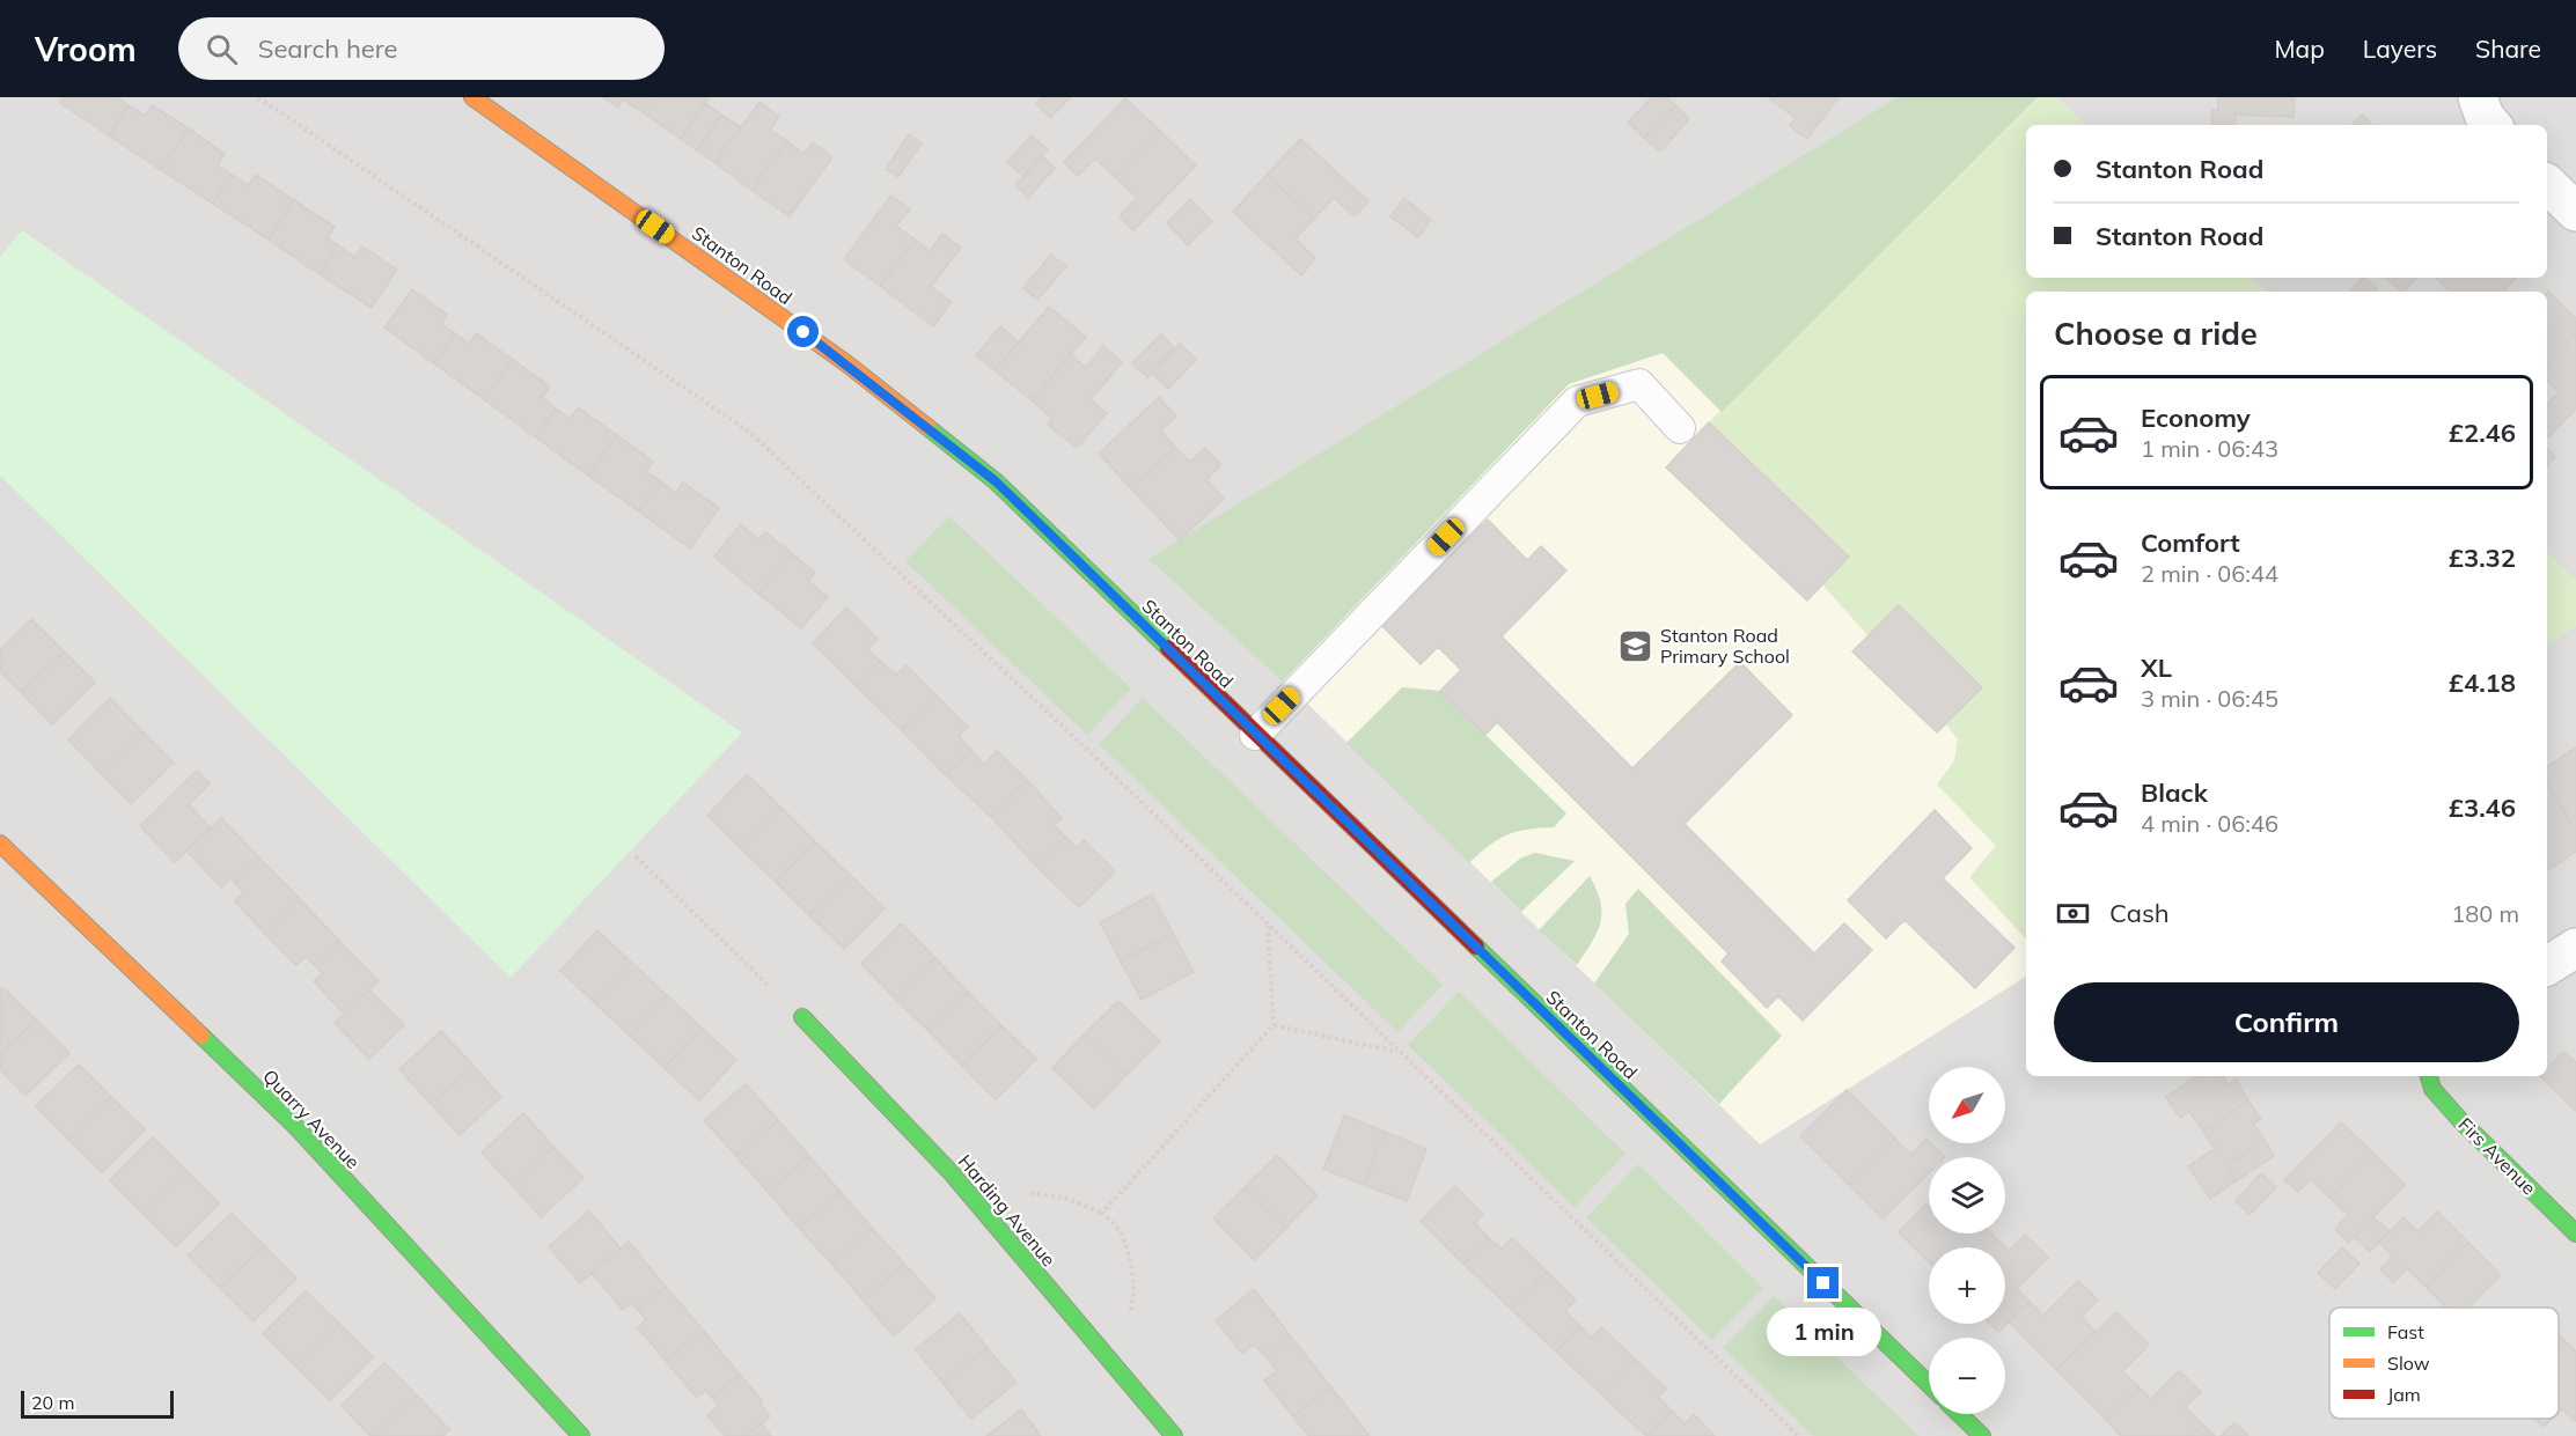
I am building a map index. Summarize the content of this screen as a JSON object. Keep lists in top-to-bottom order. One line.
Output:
{"streets":{"street":["Stanton Road","Quarry Avenue","Firs Avenue","Harding Avenue"]},"places":{"school or university":["Stanton Road Primary School"]},"legend":["Fast","Slow","Jam"],"scale_bar":"20 m","north":"bottom left","page":{"header":"Vroom","search":"Search here","nav":["Map","Layers","Share"],"banner":["Stanton Road","Stanton Road"],"heading":"Choose a ride","list":[{"name":"Economy","note":"1 min · 06:43","value":"£2.46"},{"name":"Comfort","note":"2 min · 06:44","value":"£3.32"},{"name":"XL","note":"3 min · 06:45","value":"£4.18"},{"name":"Black","note":"4 min · 06:46","value":"£3.46"}],"pay":["Cash","180 m"],"buttons":"Confirm","map_buttons":["+","−"],"bubble":"1 min","scale":"20 m"}}
